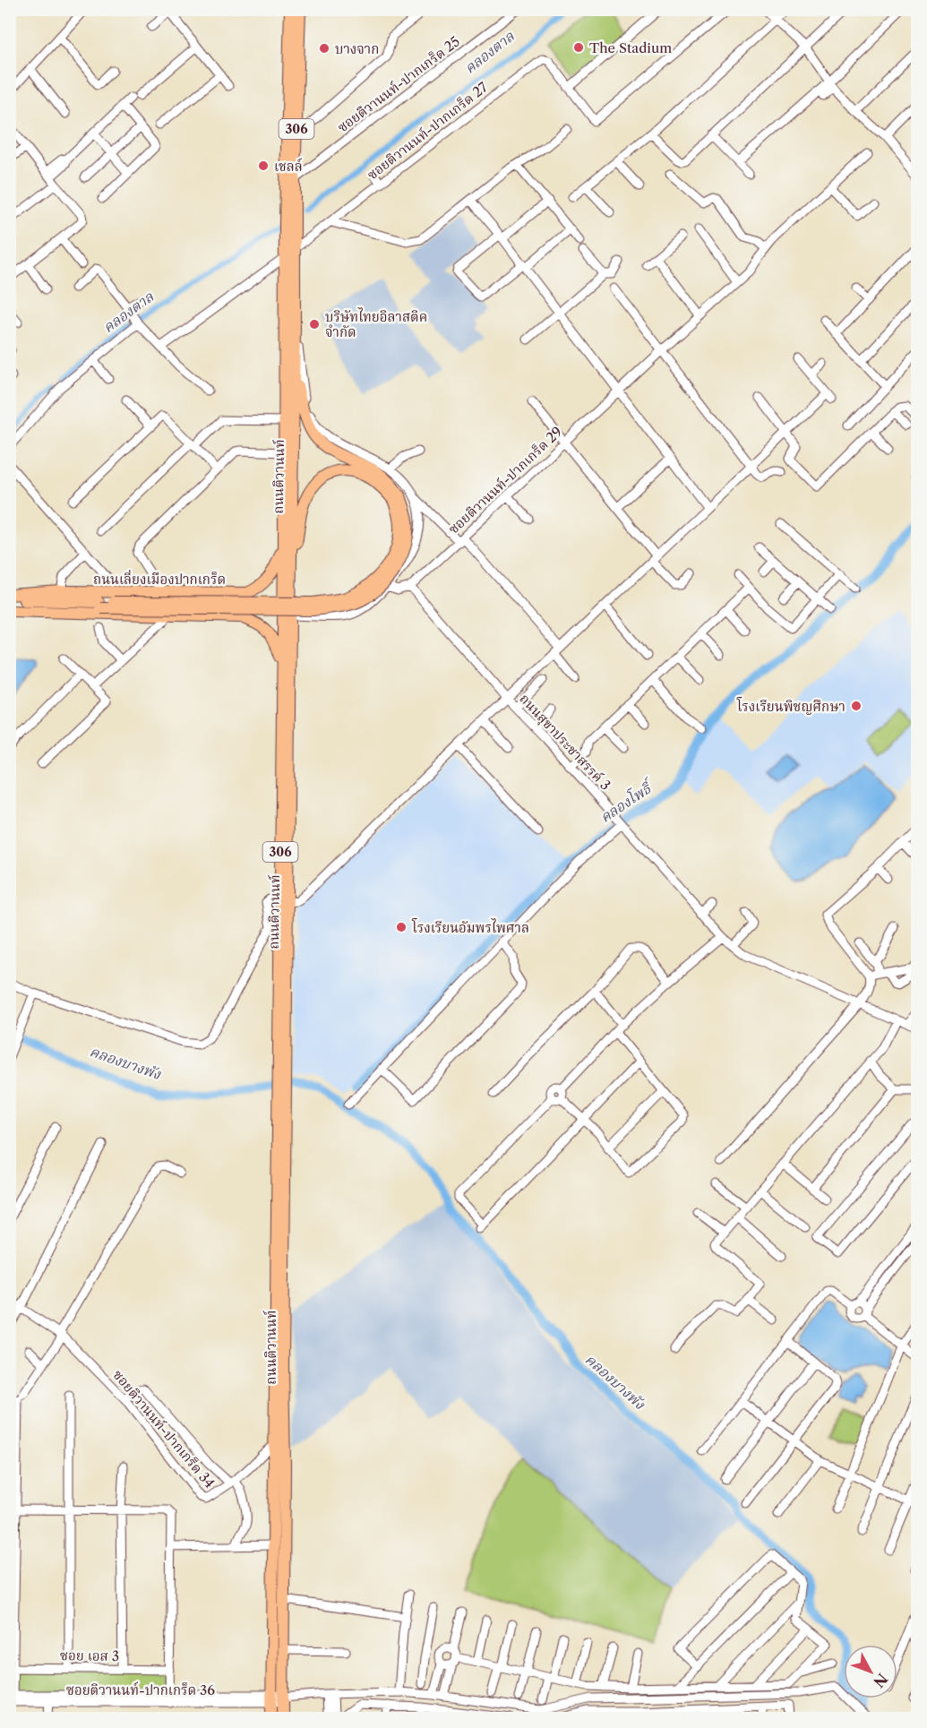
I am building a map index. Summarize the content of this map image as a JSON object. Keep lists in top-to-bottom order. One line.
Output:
{"streets":{"main road":["306","ถนนติวานนท์","ถนนเลี่ยงเมืองปากเกร็ด"],"street":["ซอยติวานนท์-ปากเกร็ด 25","ซอยติวานนท์-ปากเกร็ด 27","ซอยติวานนท์-ปากเกร็ด 29","ถนนสุขาประชาสรรค์ 3","ซอยติวานนท์-ปากเกร็ด 34","ซอย เอส 3","ซอยติวานนท์-ปากเกร็ด 36"]},"crossings":[["ซอยติวานนท์-ปากเกร็ด 25","ถนนติวานนท์"],["ซอยติวานนท์-ปากเกร็ด 27","ถนนติวานนท์"],["ถนนติวานนท์","ถนนสุขาประชาสรรค์ 3"],["ถนนติวานนท์","ซอยติวานนท์-ปากเกร็ด 34"],["ถนนติวานนท์","ซอยติวานนท์-ปากเกร็ด 36"]],"water":["คลองตาล","คลองโพธิ์","คลองบางพัง"],"places":["The Stadium","บางจาก","เชลล์","บริษัทไทยอิลาสติค จำกัด","โรงเรียนพิชญศึกษา","โรงเรียนอัมพรไพศาล"],"north":"bottom right"}
